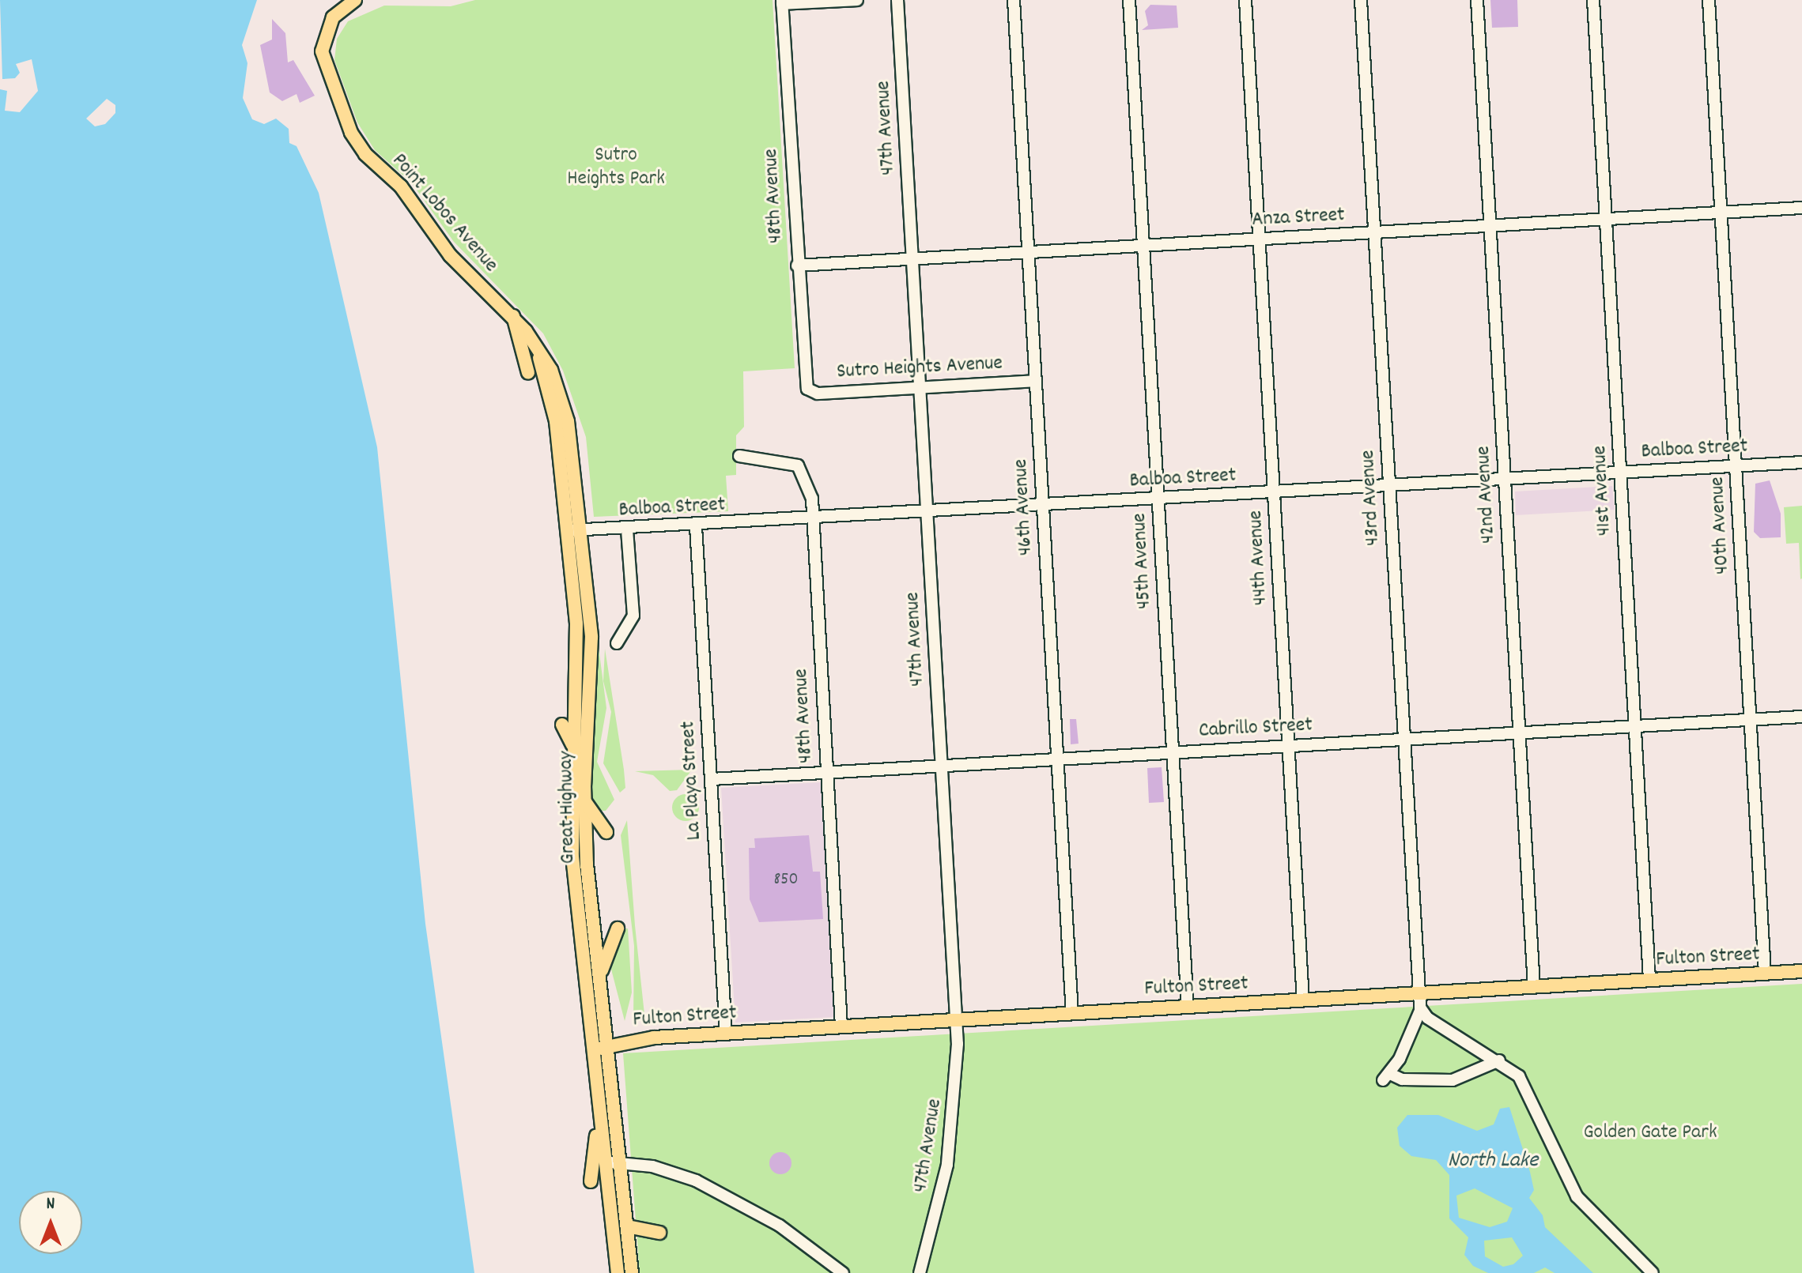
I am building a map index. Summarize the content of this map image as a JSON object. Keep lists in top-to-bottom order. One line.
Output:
{"streets":{"main road":["Point Lobos Avenue","Great Highway","Fulton Street"],"street":["47th Avenue","48th Avenue","Anza Street","Sutro Heights Avenue","Balboa Street","41st Avenue","42nd Avenue","43rd Avenue","46th Avenue","40th Avenue","44th Avenue","45th Avenue","Cabrillo Street","La Playa Street"]},"crossings":[["47th Avenue","Anza Street"],["47th Avenue","Sutro Heights Avenue"],["47th Avenue","Balboa Street"],["47th Avenue","Cabrillo Street"],["47th Avenue","Fulton Street"],["48th Avenue","Anza Street"],["48th Avenue","Sutro Heights Avenue"],["48th Avenue","Balboa Street"],["48th Avenue","Cabrillo Street"],["48th Avenue","Fulton Street"],["Point Lobos Avenue","Great Highway"],["Anza Street","41st Avenue"],["Anza Street","42nd Avenue"],["Anza Street","43rd Avenue"],["Anza Street","46th Avenue"],["Anza Street","40th Avenue"],["Anza Street","44th Avenue"],["Anza Street","45th Avenue"],["Sutro Heights Avenue","46th Avenue"],["Balboa Street","41st Avenue"],["Balboa Street","42nd Avenue"],["Balboa Street","43rd Avenue"],["Balboa Street","46th Avenue"],["Balboa Street","40th Avenue"],["Balboa Street","44th Avenue"],["Balboa Street","45th Avenue"],["Balboa Street","La Playa Street"],["Balboa Street","Great Highway"],["41st Avenue","Cabrillo Street"],["41st Avenue","Fulton Street"],["42nd Avenue","Cabrillo Street"],["42nd Avenue","Fulton Street"],["43rd Avenue","Cabrillo Street"],["43rd Avenue","Fulton Street"],["46th Avenue","Cabrillo Street"],["46th Avenue","Fulton Street"],["40th Avenue","Cabrillo Street"],["40th Avenue","Fulton Street"],["44th Avenue","Cabrillo Street"],["44th Avenue","Fulton Street"],["45th Avenue","Cabrillo Street"],["45th Avenue","Fulton Street"],["Cabrillo Street","La Playa Street"],["La Playa Street","Fulton Street"],["Great Highway","Fulton Street"]],"water":["North Lake"],"parks":["Sutro Heights Park","Golden Gate Park"],"house_numbers":["850"],"north":"top"}
